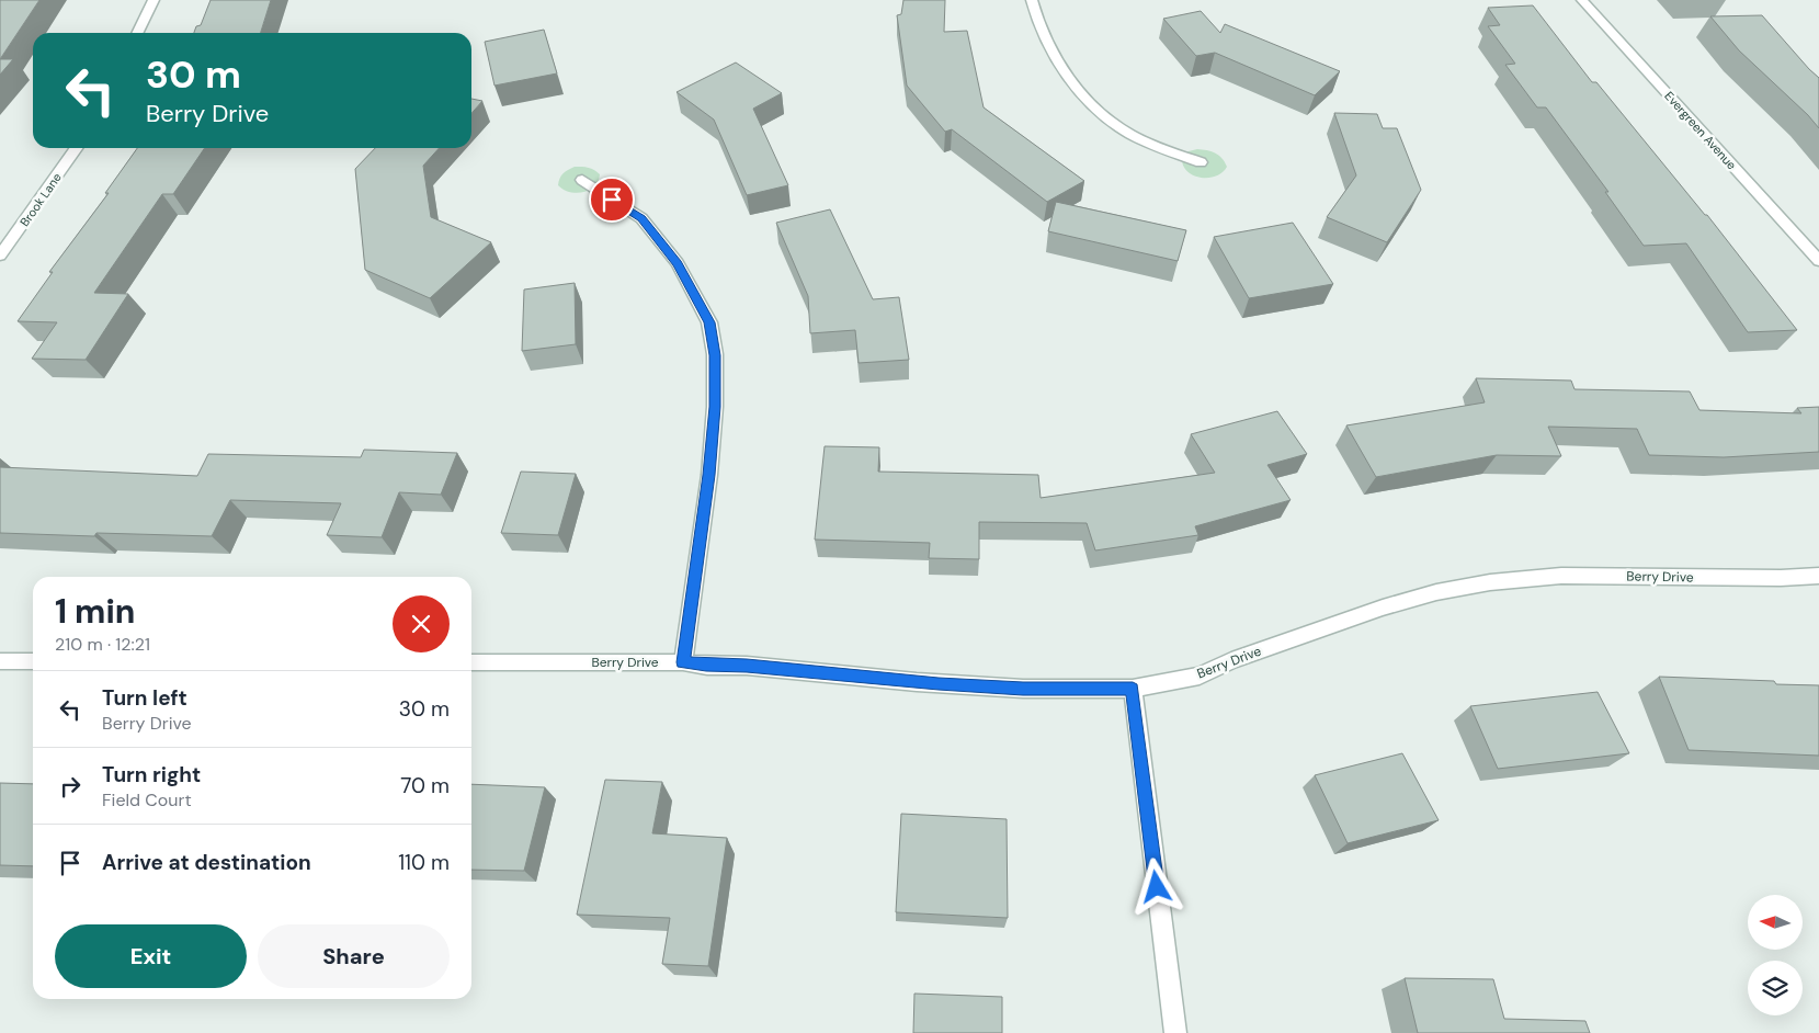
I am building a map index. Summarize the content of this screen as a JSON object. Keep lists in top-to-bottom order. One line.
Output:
{"streets":{"street":["Evergreen Avenue","Brook Lane","Berry Drive"]},"north":"left","page":{"turn":["30 m","Berry Drive"],"heading":["1 min","210 m · 12:21"],"list":[{"name":"Turn left","note":"Berry Drive","value":"30 m"},{"name":"Turn right","note":"Field Court","value":"70 m"},{"name":"Arrive at destination","value":"110 m"}],"buttons":["Exit","Share"]}}
